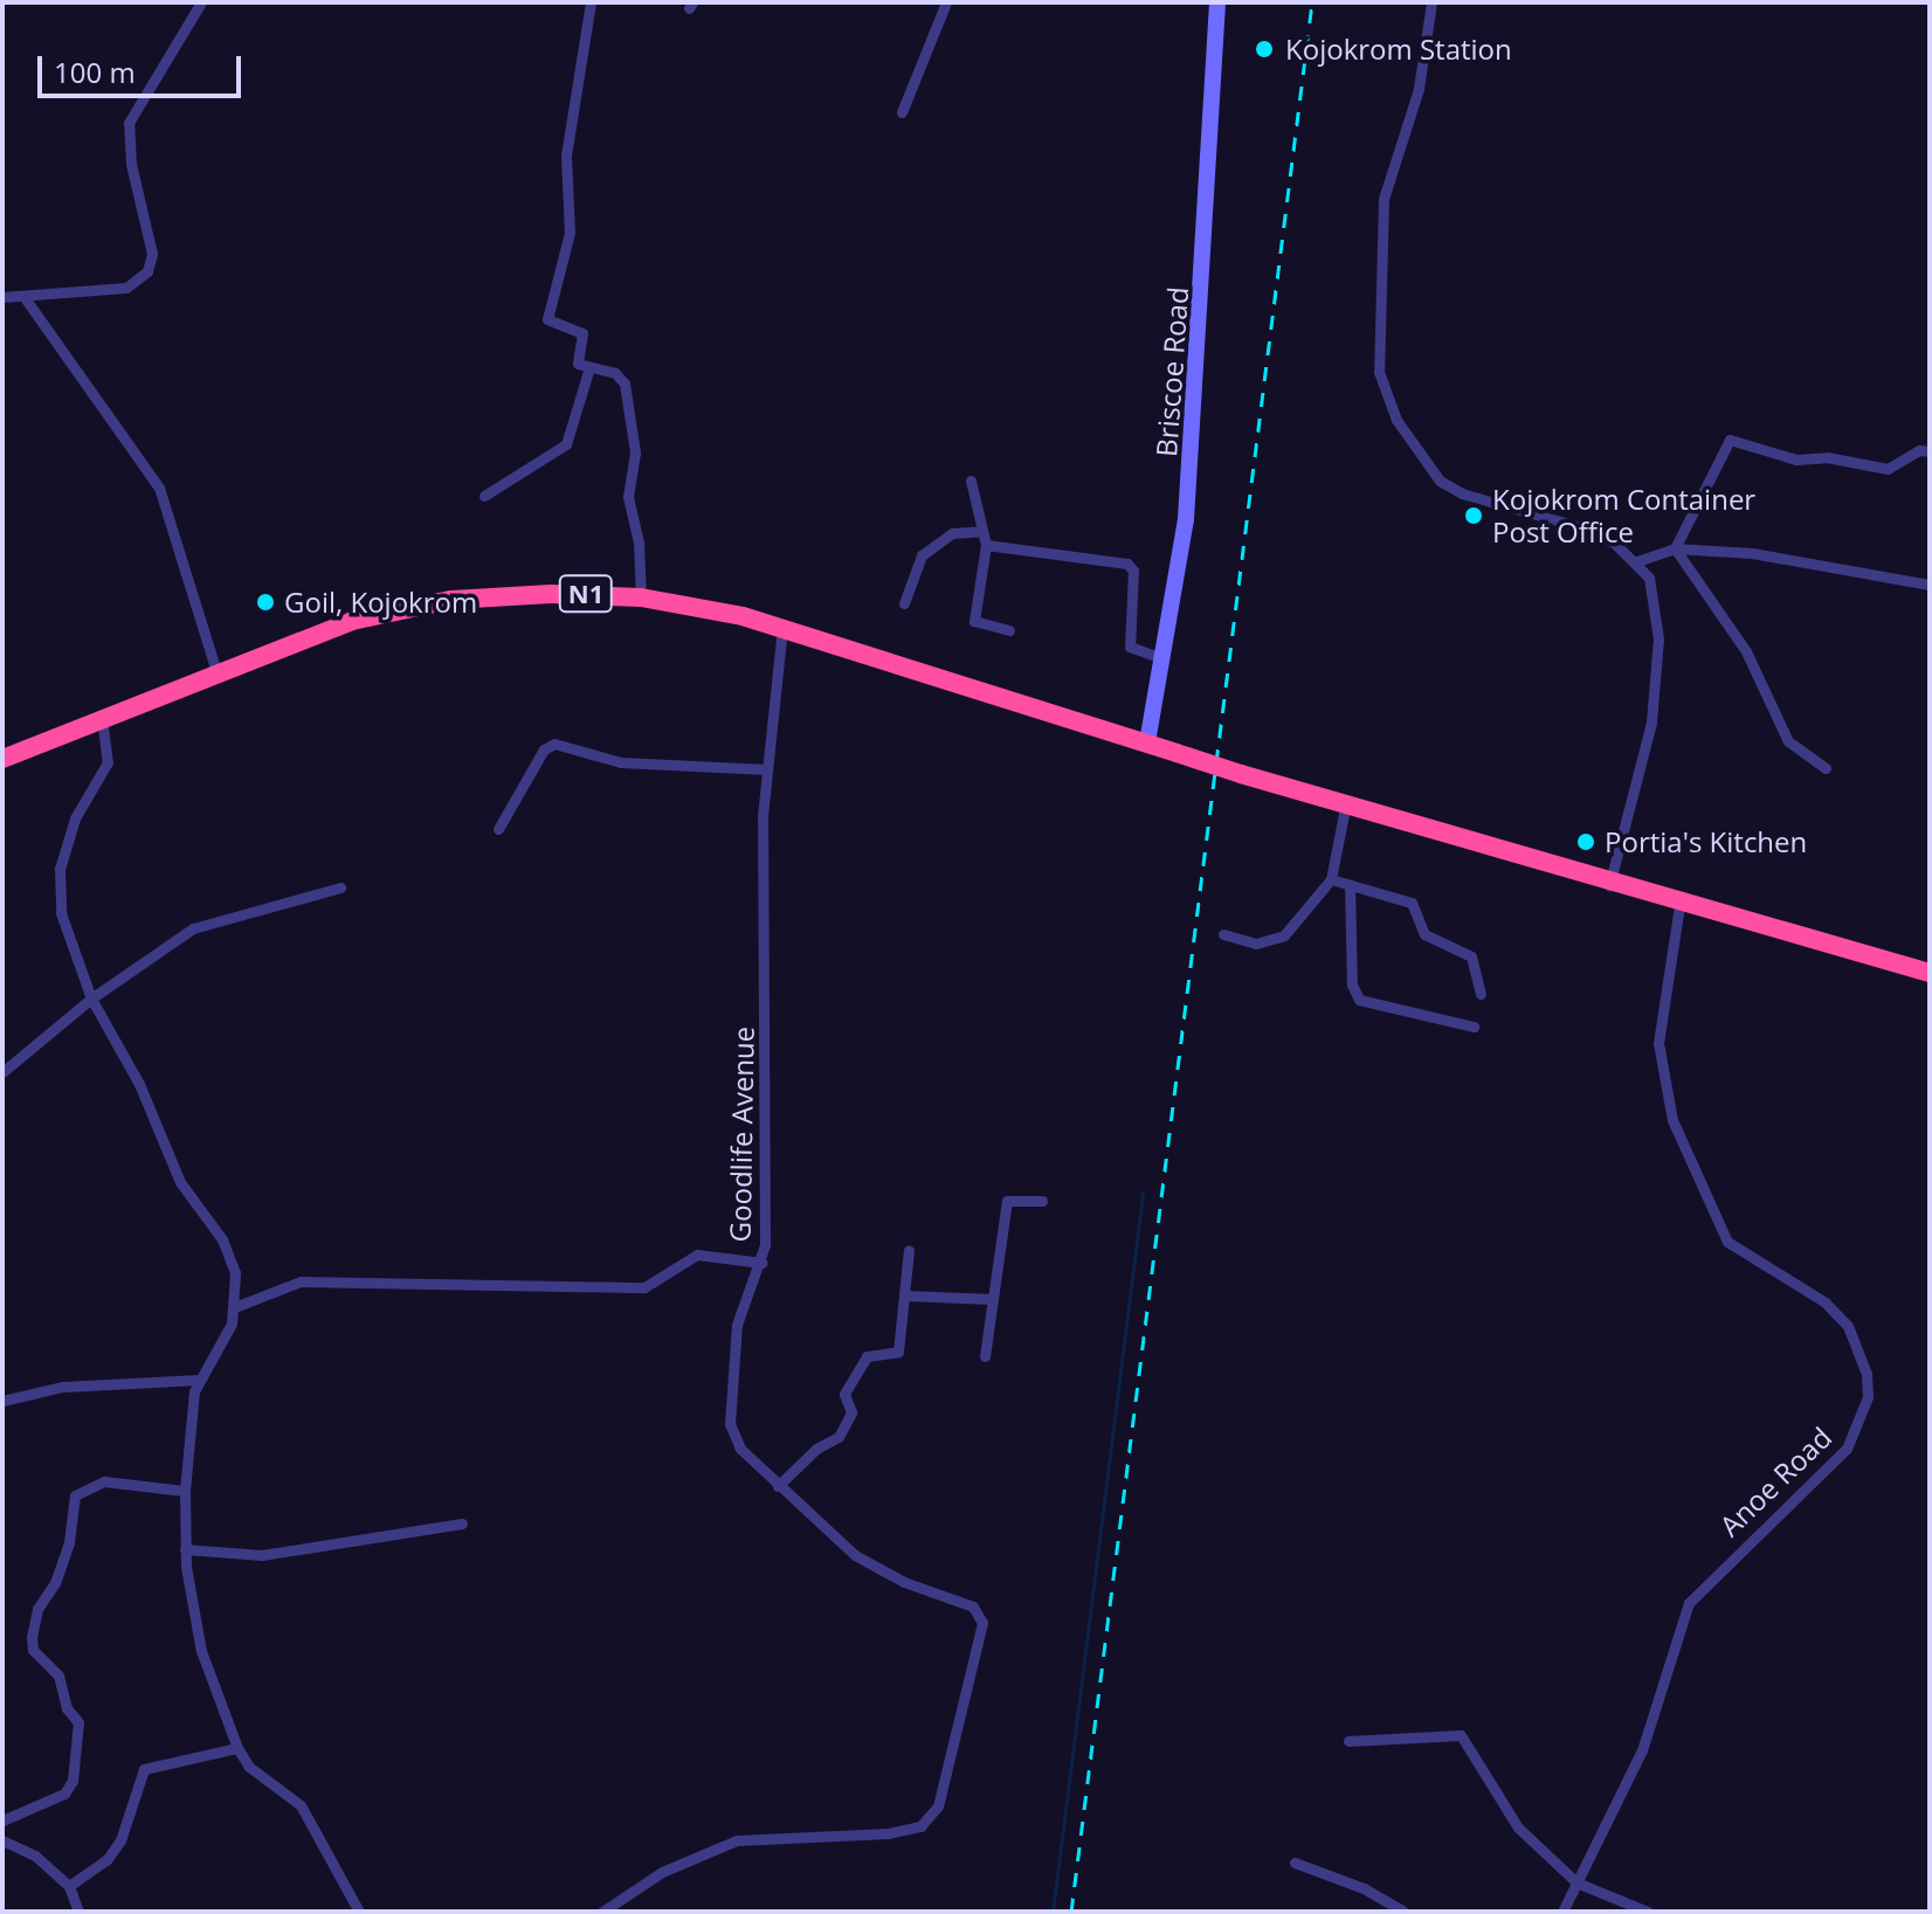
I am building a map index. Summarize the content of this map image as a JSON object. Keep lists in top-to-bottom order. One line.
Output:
{"streets":{"highway":["N1"],"street":["Briscoe Road","Goodlife Avenue","Anoe Road"]},"crossings":[["Briscoe Road","N1"],["N1","Goodlife Avenue"],["N1","Anoe Road"]],"places":["Kojokrom Station","Kojokrom Container Post Office","Goil, Kojokrom","Portia's Kitchen"],"scale_bar":"100 m"}
